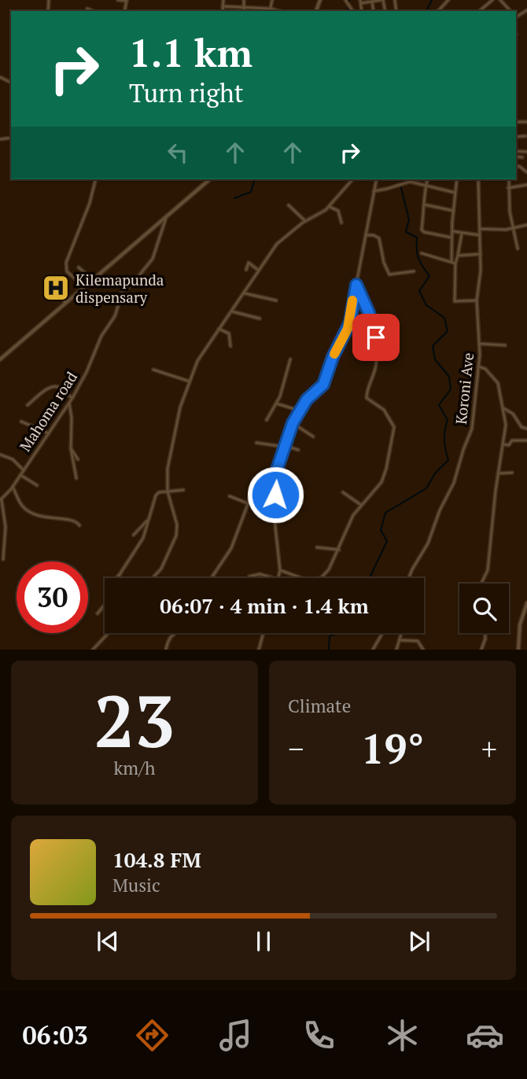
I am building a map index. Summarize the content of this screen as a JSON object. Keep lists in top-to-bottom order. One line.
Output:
{"streets":{"street":["Koroni Ave","Mahoma road"]},"places":{"hospital":["Kilemapunda dispensary"]},"page":{"turn":["1.1 km","Turn right"],"limit":"30","trip":"06:07 · 4 min · 1.4 km","tile":[["23","km/h"],"Climate"],"heat":["−","19°","+"],"song":["104.8 FM","Music"],"tabs":"06:03"}}
